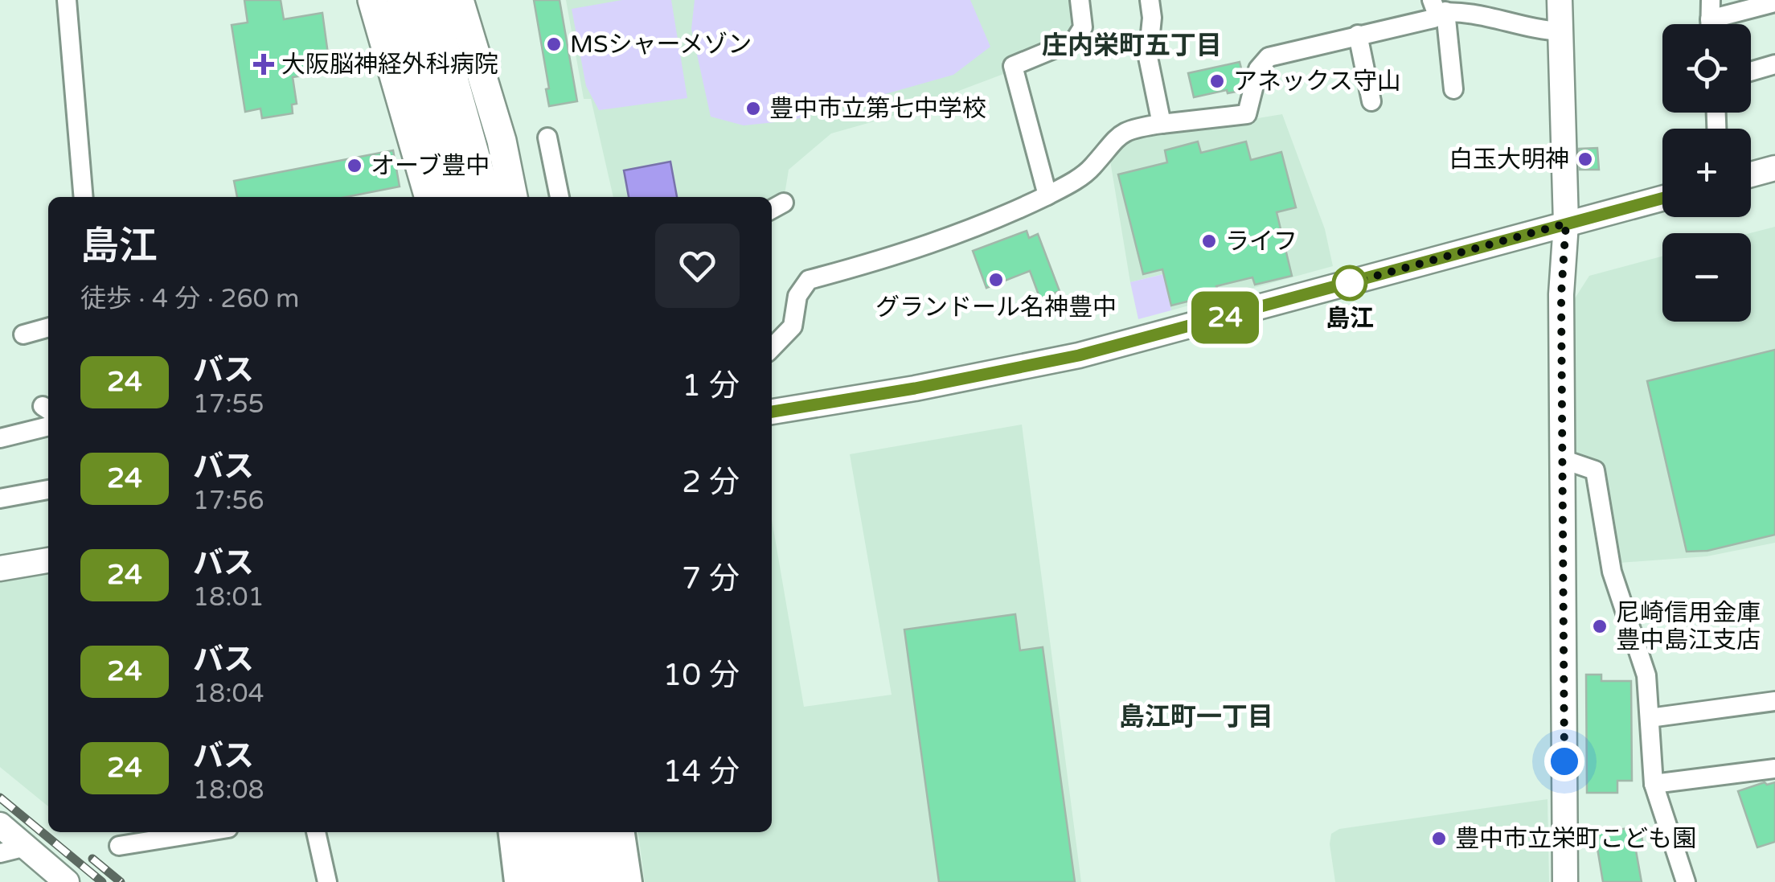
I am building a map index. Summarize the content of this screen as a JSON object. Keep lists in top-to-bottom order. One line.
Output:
{"districts":["庄内栄町五丁目","島江町一丁目"],"places":{"other":["MSシャーメゾン","アネックス守山","豊中市立第七中学校","白玉大明神","オーブ豊中","ライフ","グランドール名神豊中","島江","尼崎信用金庫 豊中島江支店","豊中市立栄町こども園"],"health":["大阪脳神経外科病院"]},"lines":["bus line 24"],"page":{"on_map":"24","map_buttons":["+","−"],"heading":["島江","徒歩 · 4 分 · 260 m"],"list":[{"mark":"24","name":"バス","note":"17:55","value":"1 分"},{"mark":"24","name":"バス","note":"17:56","value":"2 分"},{"mark":"24","name":"バス","note":"18:01","value":"7 分"},{"mark":"24","name":"バス","note":"18:04","value":"10 分"},{"mark":"24","name":"バス","note":"18:08","value":"14 分"}]}}
